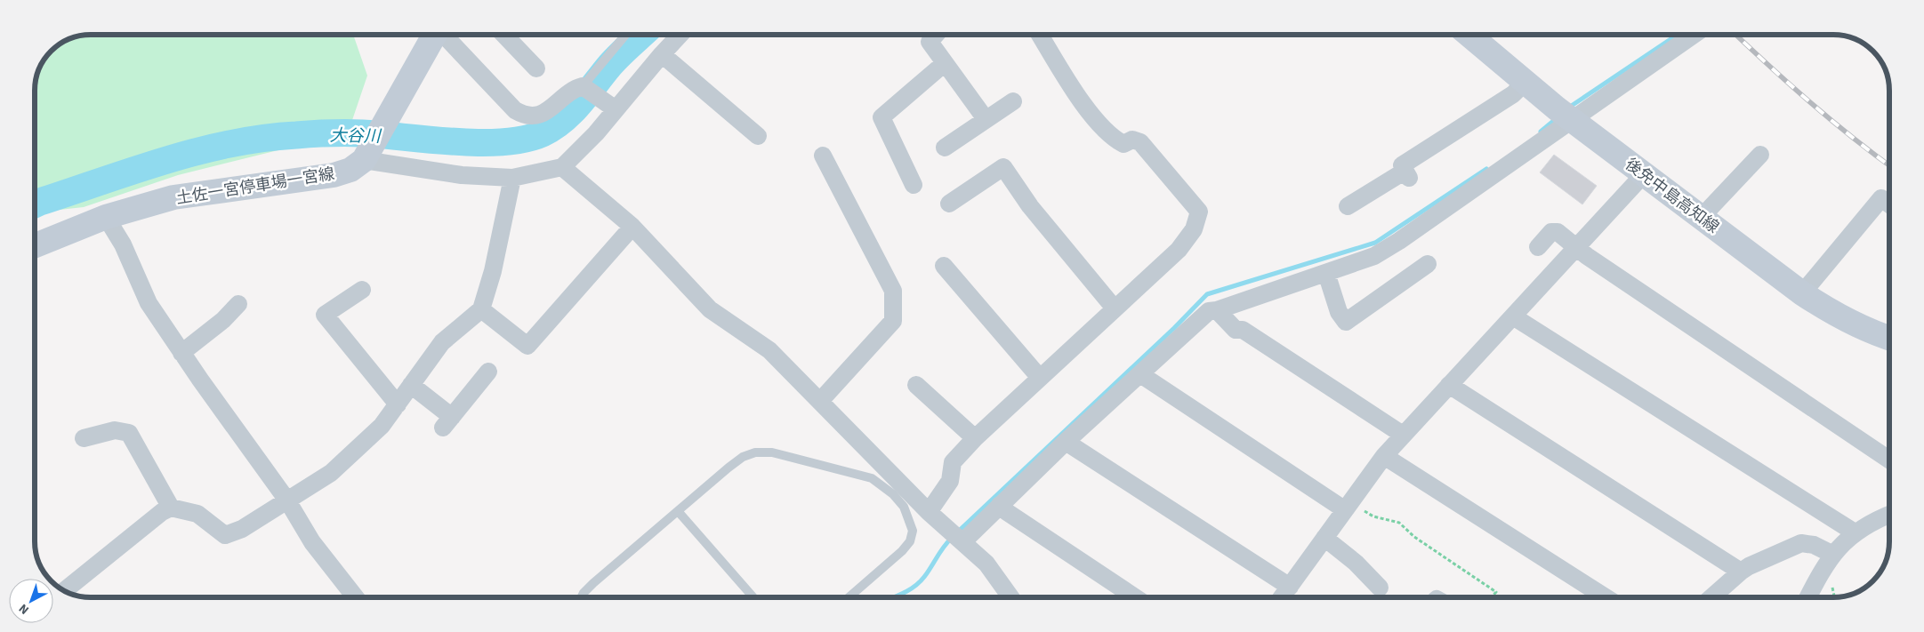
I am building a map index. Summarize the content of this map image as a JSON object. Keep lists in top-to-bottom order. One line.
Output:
{"streets":{"main road":["土佐一宮停車場一宮線","後免中島高知線"]},"water":["大谷川"],"north":"bottom left"}
